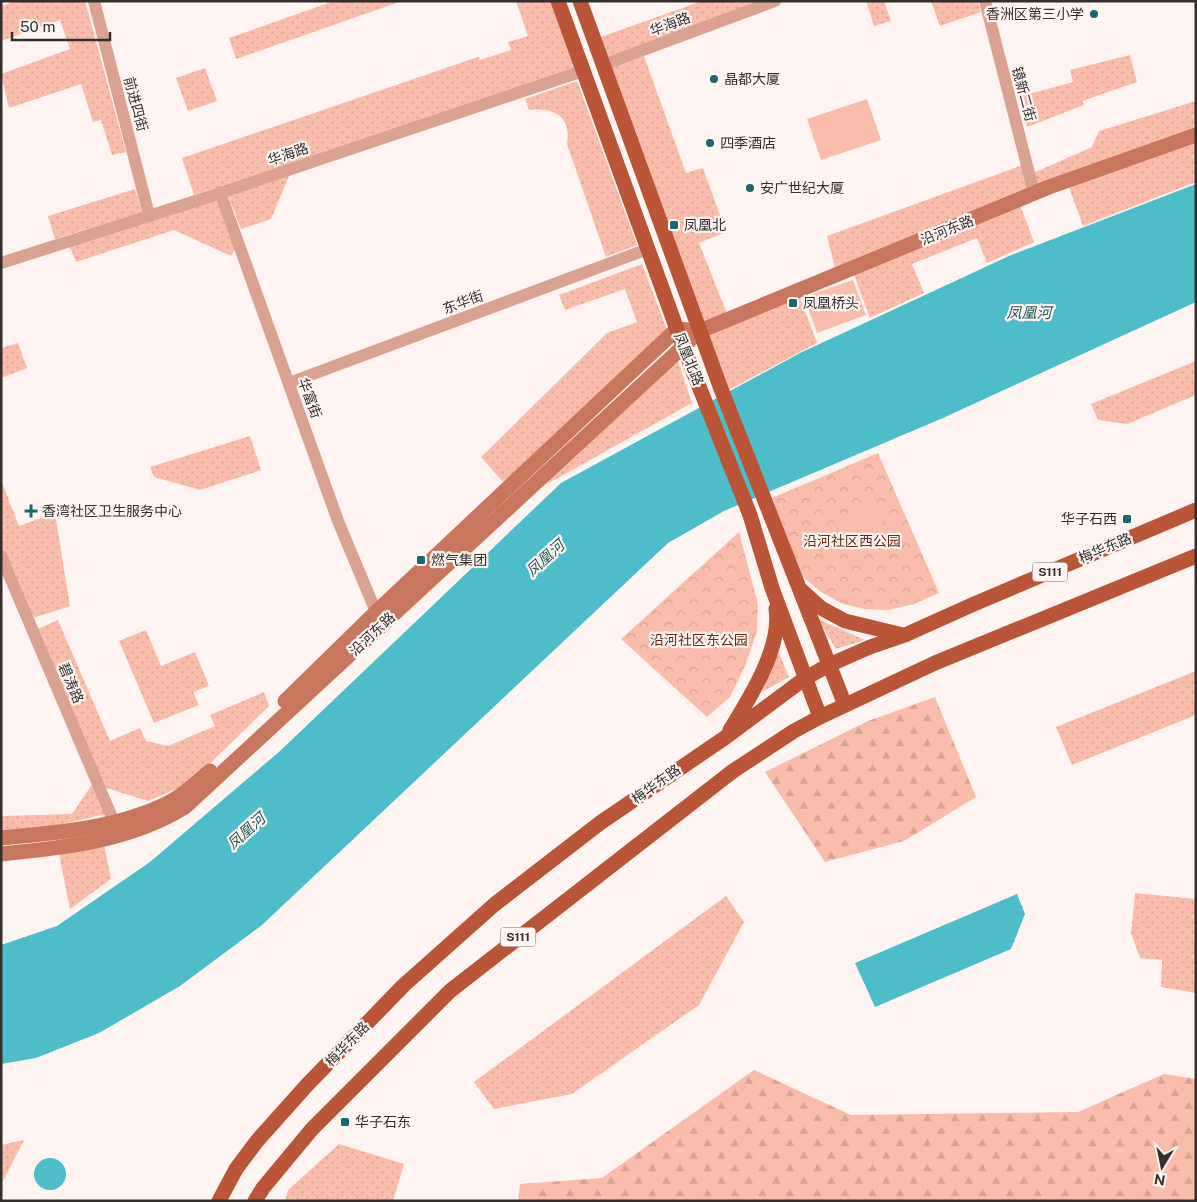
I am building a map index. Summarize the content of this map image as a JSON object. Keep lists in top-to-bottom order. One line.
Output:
{"streets":{"main road":["凤凰北路","梅华东路","S111"],"street":["华海路","镜新二街","前进四街","沿河东路","东华街","华富街","碧涛路"]},"crossings":[["华海路","前进四街"],["华海路","凤凰北路"],["华海路","华富街"],["镜新二街","沿河东路"],["沿河东路","凤凰北路"],["沿河东路","华富街"],["沿河东路","碧涛路"],["东华街","凤凰北路"],["东华街","华富街"],["凤凰北路","梅华东路"],["凤凰北路","S111"]],"water":["凤凰河"],"parks":["沿河社区西公园","沿河社区东公园"],"places":{"other":["香洲区第三小学","晶都大厦","四季酒店","安广世纪大厦"],"transit":["凤凰北","凤凰桥头","华子石西","燃气集团","华子石东"],"health":["香湾社区卫生服务中心"]},"scale_bar":"50 m","north":"bottom"}
